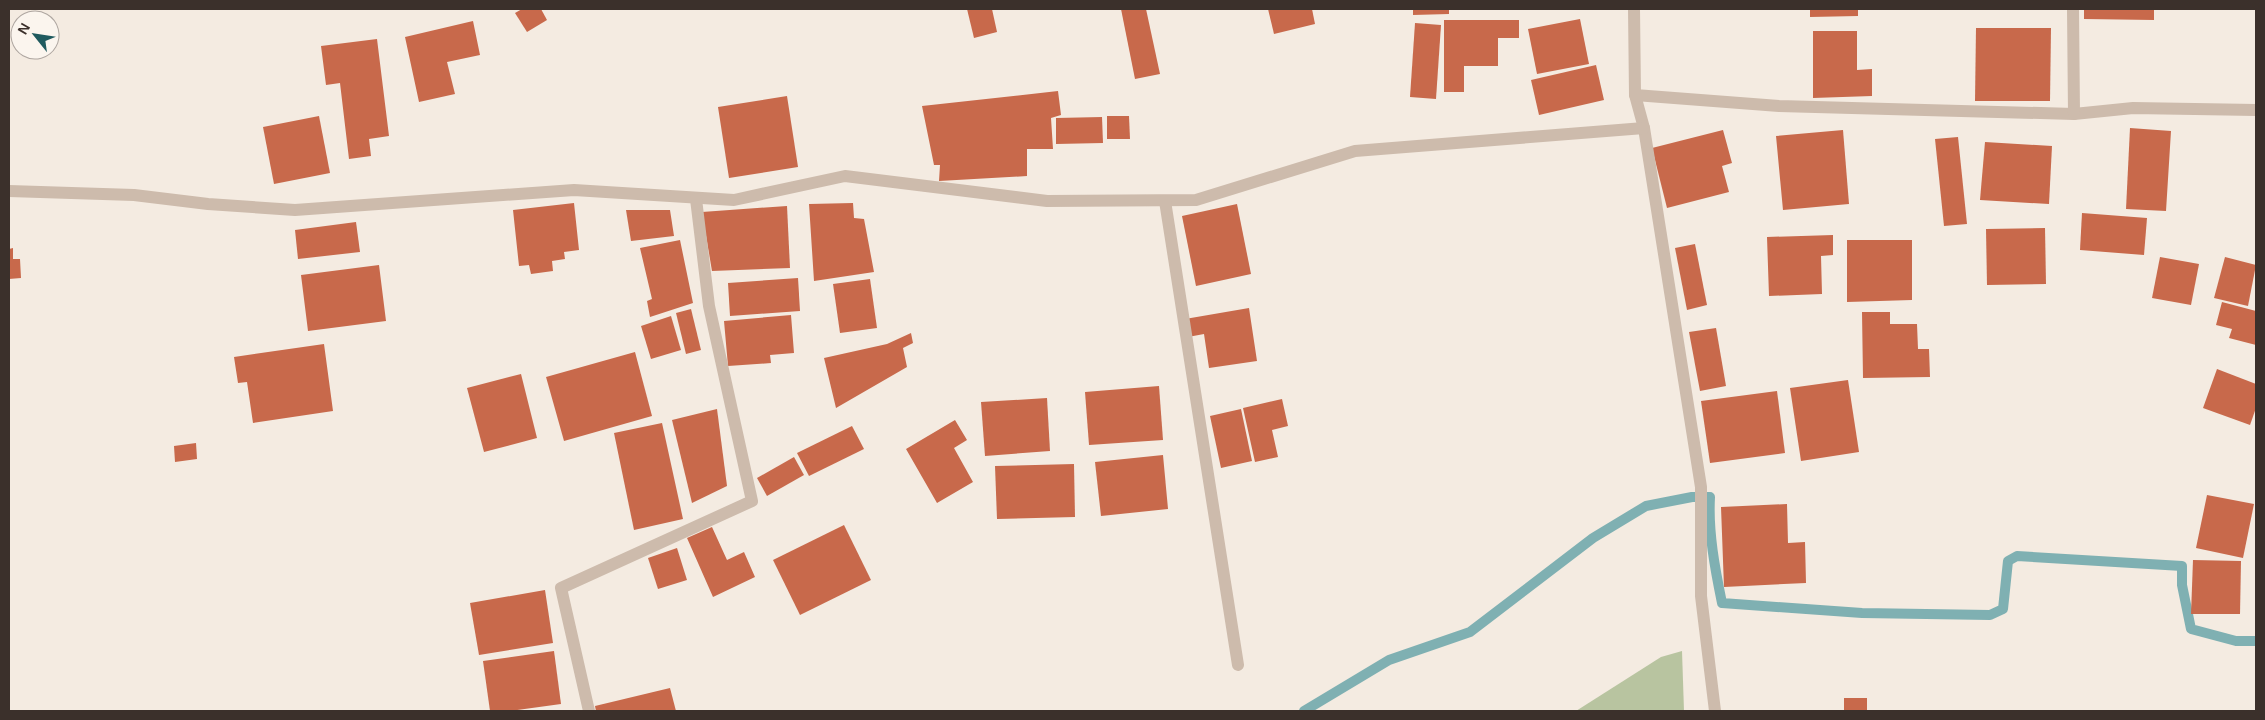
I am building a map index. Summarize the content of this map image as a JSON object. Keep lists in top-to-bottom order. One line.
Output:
{"north":"top left"}
